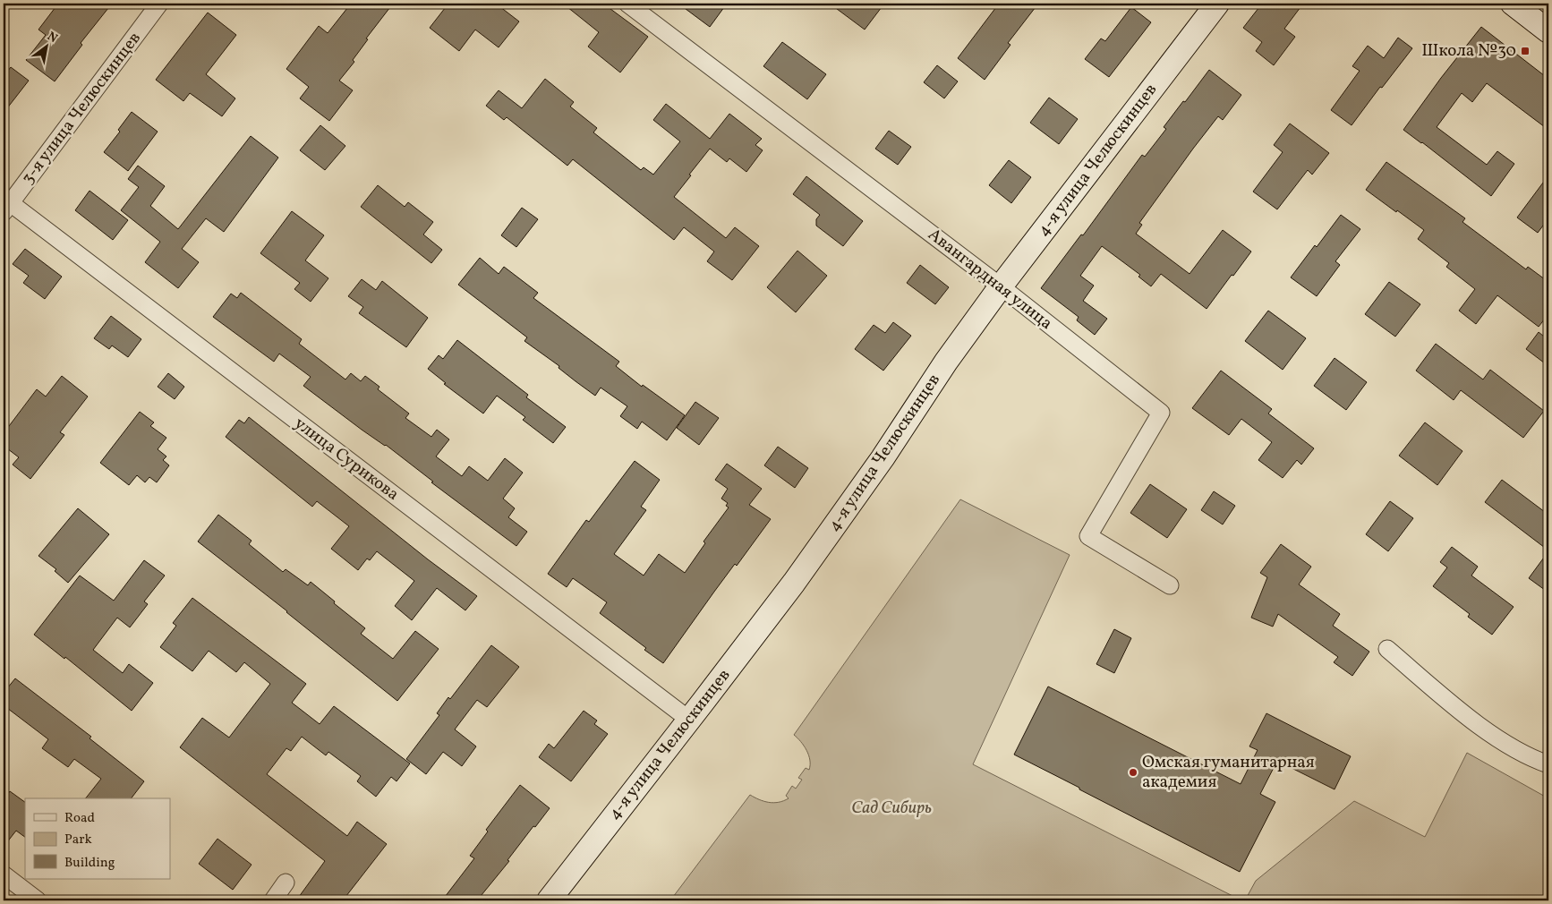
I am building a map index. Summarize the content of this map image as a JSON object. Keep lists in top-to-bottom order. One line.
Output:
{"streets":{"main road":["4-я улица Челюскинцев"],"street":["3-я улица Челюскинцев","Авангардная улица","улица Сурикова"]},"crossings":[["3-я улица Челюскинцев","улица Сурикова"],["4-я улица Челюскинцев","Авангардная улица"],["4-я улица Челюскинцев","улица Сурикова"]],"parks":["Сад Сибирь"],"places":{"transit":["Школа №30"],"other":["Омская гуманитарная академия"]},"legend":["Road","Park","Building"],"north":"top right"}
